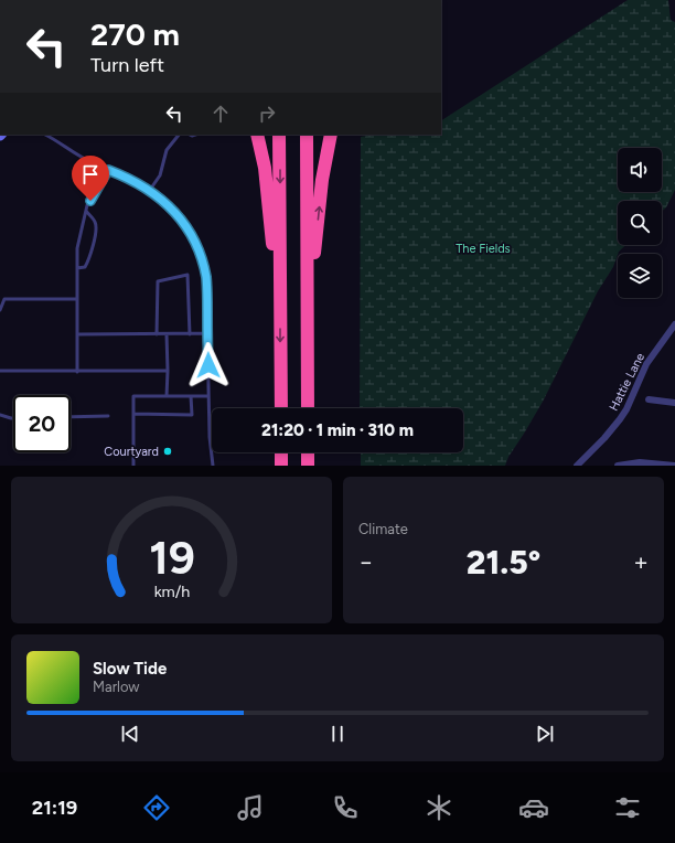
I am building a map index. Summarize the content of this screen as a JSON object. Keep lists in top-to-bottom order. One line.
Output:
{"streets":{"street":["Hattie Lane"]},"parks":["The Fields"],"places":["Courtyard"],"page":{"turn":["270 m","Turn left"],"limit":"20","trip":"21:20 · 1 min · 310 m","tile":"Climate","heat":["−","21.5°","+"],"song":["Slow Tide","Marlow"],"tabs":"21:19","gauge":["19","km/h"]}}
